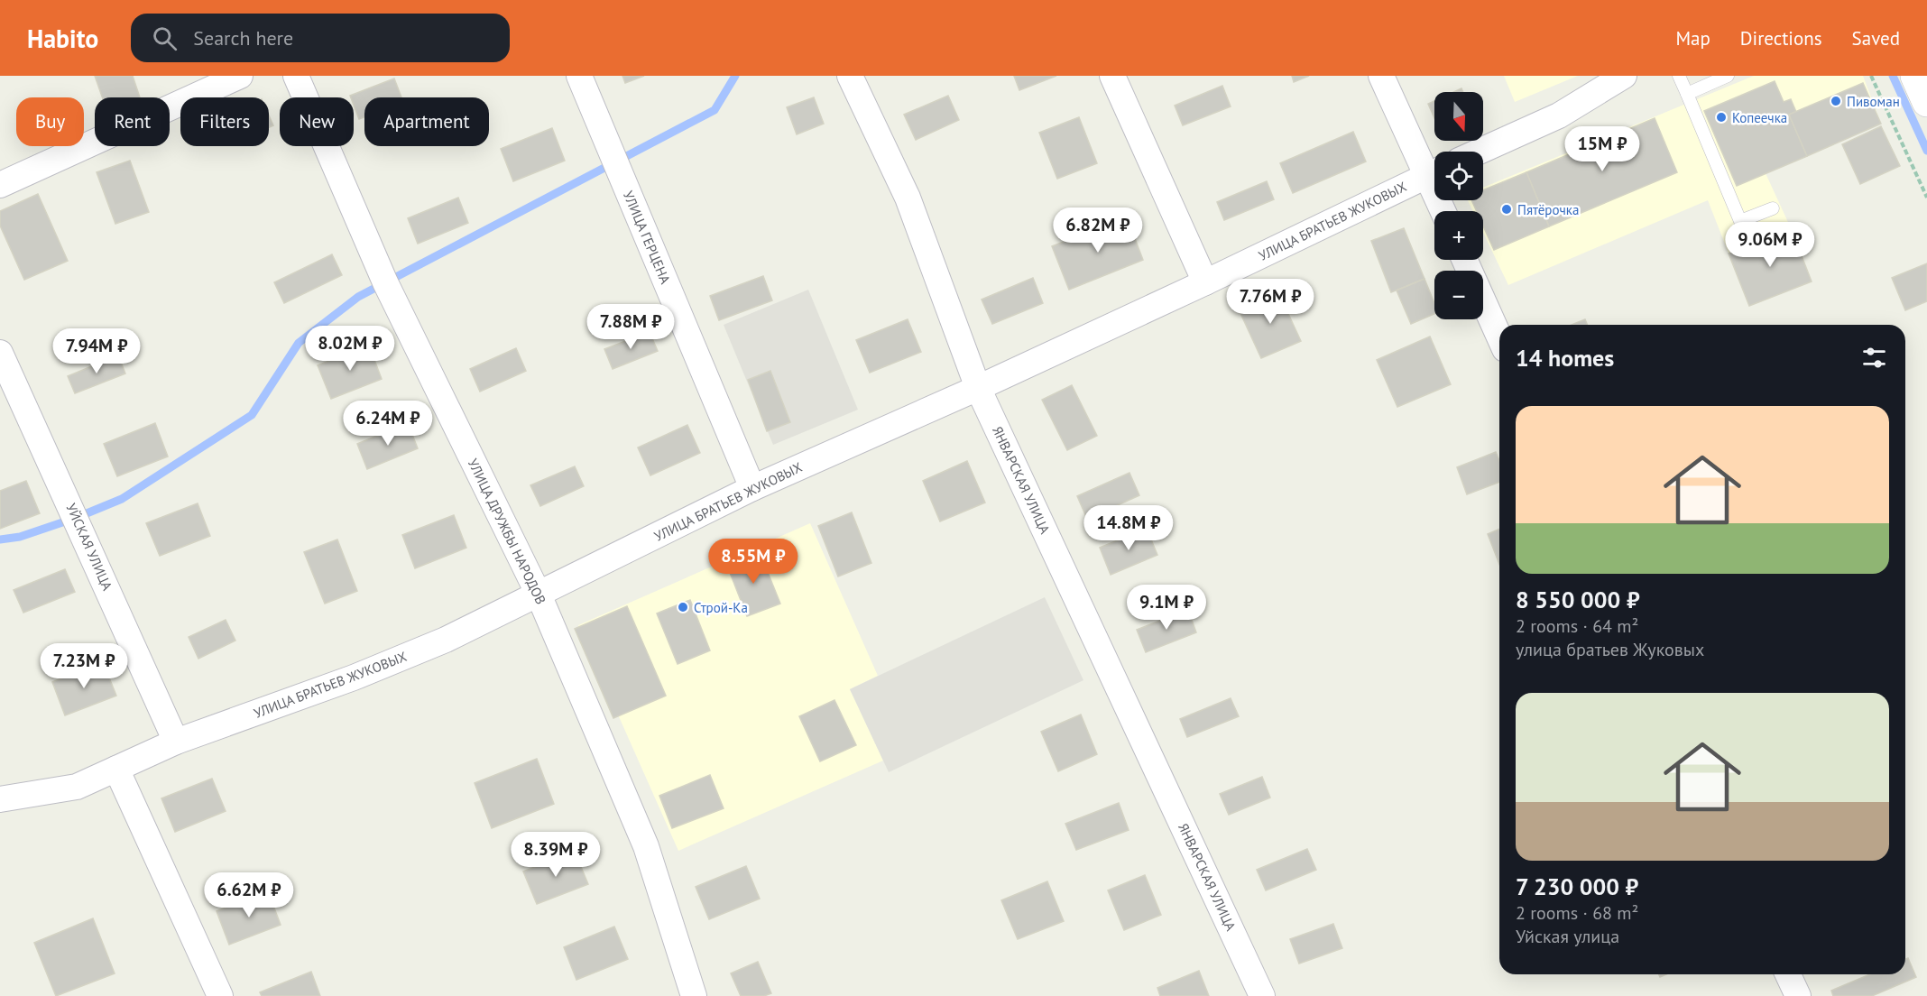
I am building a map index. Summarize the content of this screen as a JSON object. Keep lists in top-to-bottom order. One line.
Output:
{"streets":{"street":["УЛИЦА БРАТЬЕВ ЖУКОВЫХ","УЛИЦА ГЕРЦЕНА","ЯНВАРСКАЯ УЛИЦА","УЛИЦА ДРУЖБЫ НАРОДОВ","УЙСКАЯ УЛИЦА"]},"crossings":[["УЛИЦА БРАТЬЕВ ЖУКОВЫХ","УЛИЦА ГЕРЦЕНА"],["УЛИЦА БРАТЬЕВ ЖУКОВЫХ","ЯНВАРСКАЯ УЛИЦА"],["УЛИЦА БРАТЬЕВ ЖУКОВЫХ","УЛИЦА ДРУЖБЫ НАРОДОВ"],["УЛИЦА БРАТЬЕВ ЖУКОВЫХ","УЙСКАЯ УЛИЦА"]],"places":["Пивоман","Копеечка","Пятёрочка","Строй-Ка"],"north":"bottom","page":{"header":"Habito","search":"Search here","nav":["Map","Directions","Saved"],"map_buttons":["+","−"],"chip":["Buy","Rent","Filters","New","Apartment"],"price":["15M ₽","6.82M ₽","9.06M ₽","7.76M ₽","7.88M ₽","8.02M ₽","7.94M ₽","6.24M ₽","14.8M ₽","8.55M ₽","9.1M ₽","7.23M ₽","8.39M ₽","6.62M ₽"],"heading":"14 homes","list":[{"name":"8 550 000 ₽","note":"2 rooms · 64 m² · улица братьев Жуковых"},{"name":"7 230 000 ₽","note":"2 rooms · 68 m² · Уйская улица"}]}}
